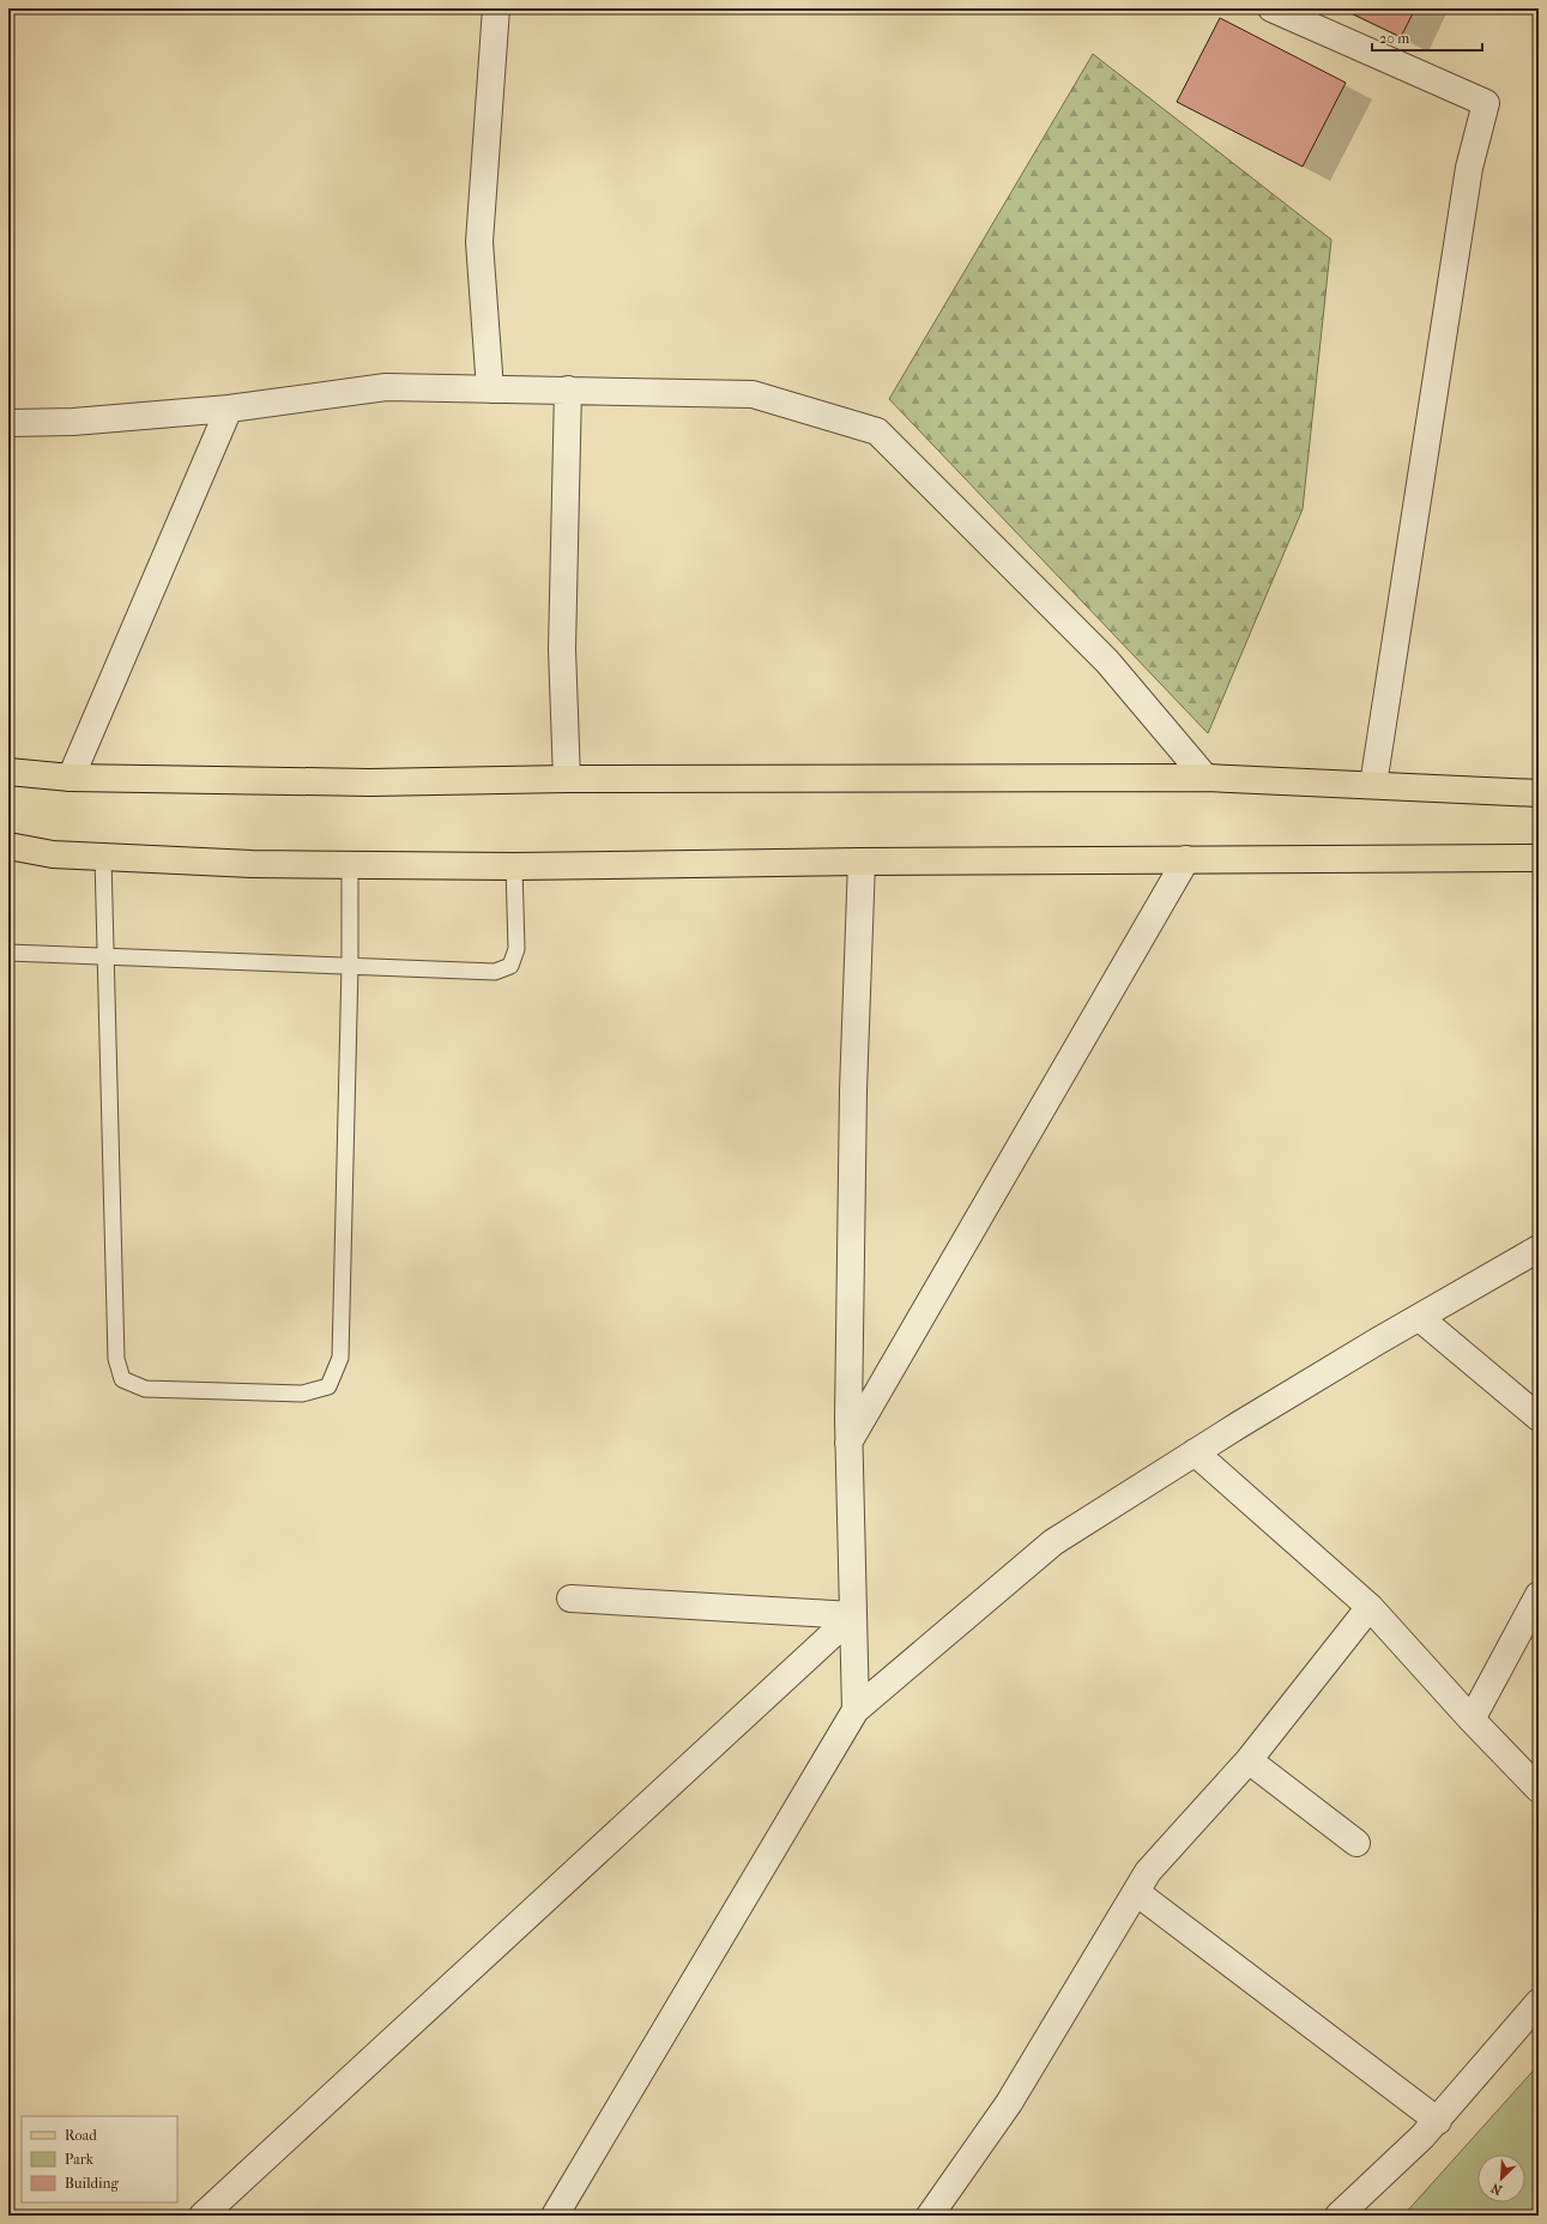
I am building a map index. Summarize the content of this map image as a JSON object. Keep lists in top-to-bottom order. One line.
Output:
{"legend":["Road","Park","Building"],"scale_bar":"20 m","north":"bottom left"}
